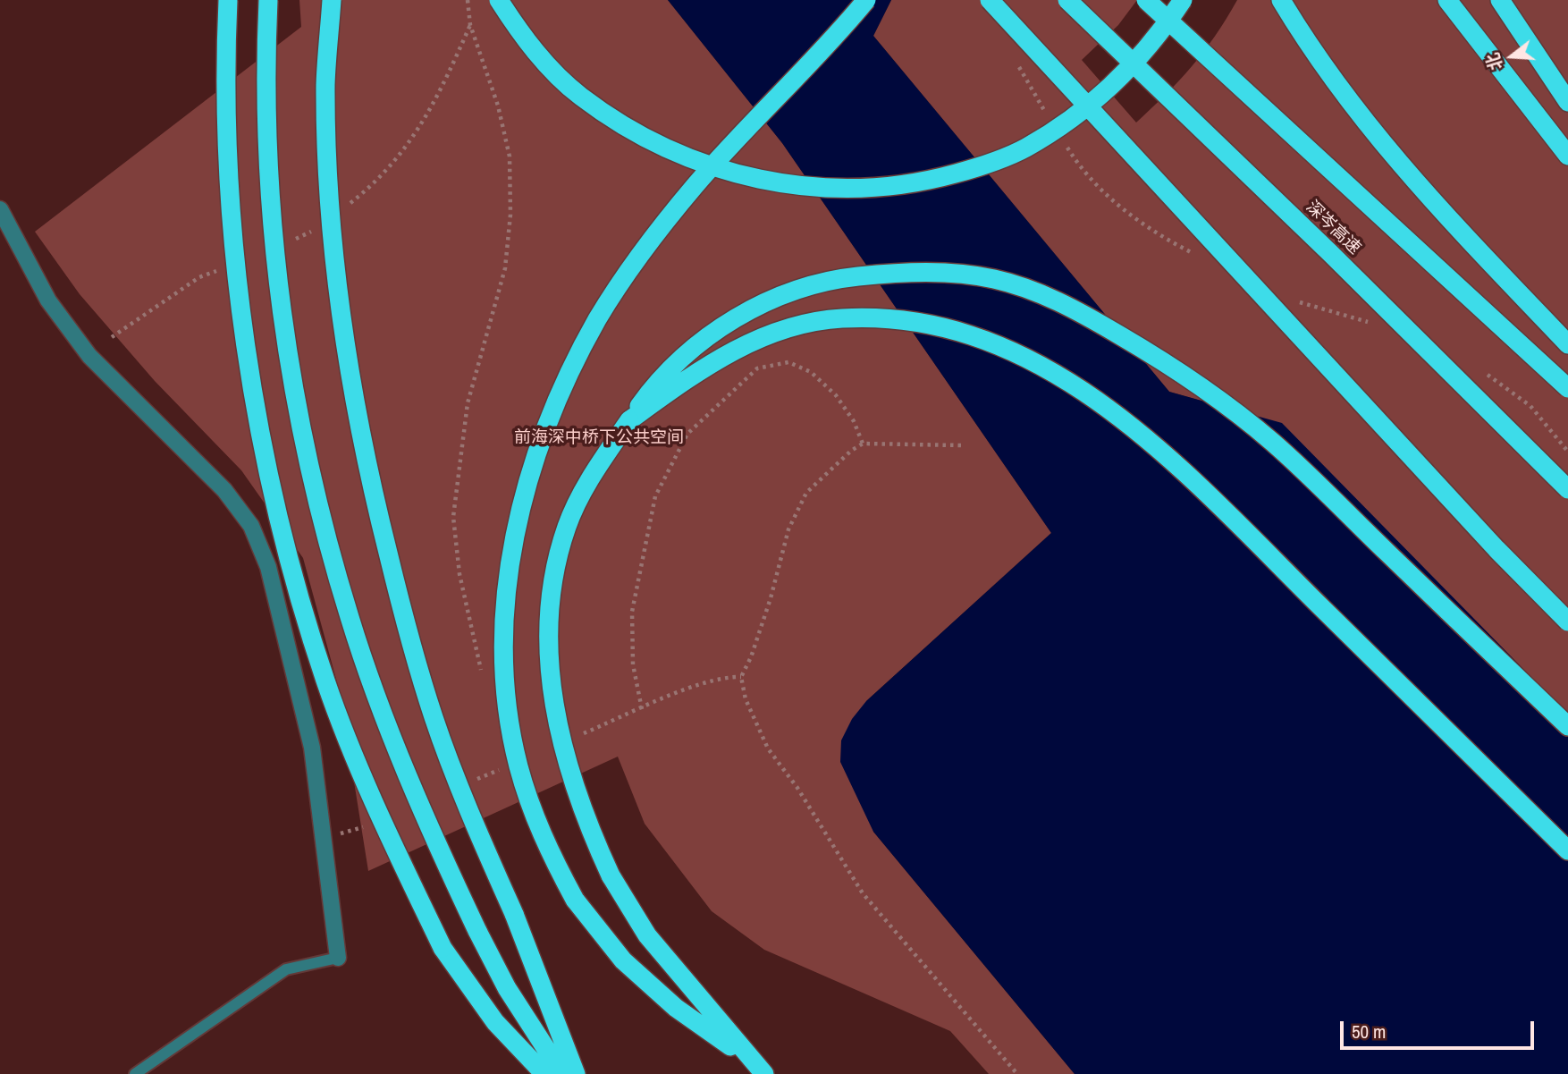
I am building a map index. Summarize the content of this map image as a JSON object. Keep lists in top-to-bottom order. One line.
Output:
{"streets":{"highway":["深岑高速"]},"parks":["前海深中桥下公共空间"],"scale_bar":"50 m","north":"left"}
